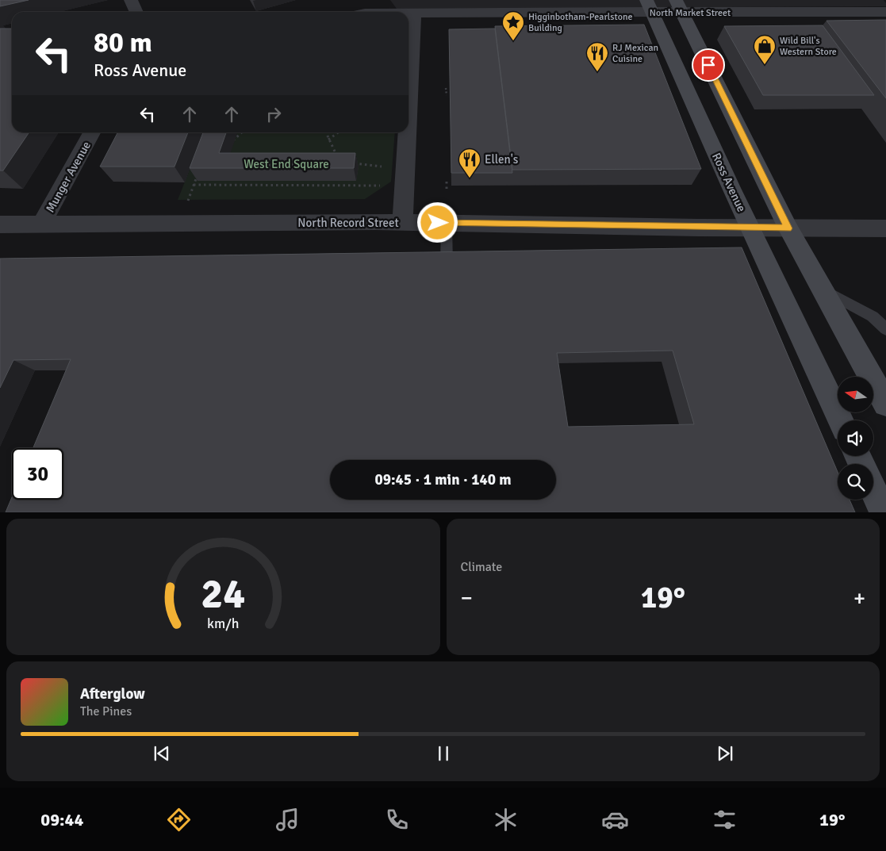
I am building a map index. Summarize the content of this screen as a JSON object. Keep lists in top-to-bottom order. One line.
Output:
{"streets":{"main road":["Ross Avenue"],"street":["North Market Street","Munger Avenue","North Record Street"]},"crossings":[["North Market Street","Ross Avenue"],["Munger Avenue","North Record Street"],["Ross Avenue","North Record Street"]],"parks":["West End Square"],"places":{"place":["Higginbotham-Pearlstone Building"],"shop":["Wild Bill's Western Store"],"restaurant":["RJ Mexican Cuisine","Ellen's"]},"north":"left","page":{"turn":["80 m","Ross Avenue"],"limit":"30","trip":"09:45 · 1 min · 140 m","tile":"Climate","heat":["−","19°","+"],"song":["Afterglow","The Pines"],"tabs":["09:44","19°"],"gauge":["24","km/h"]}}
